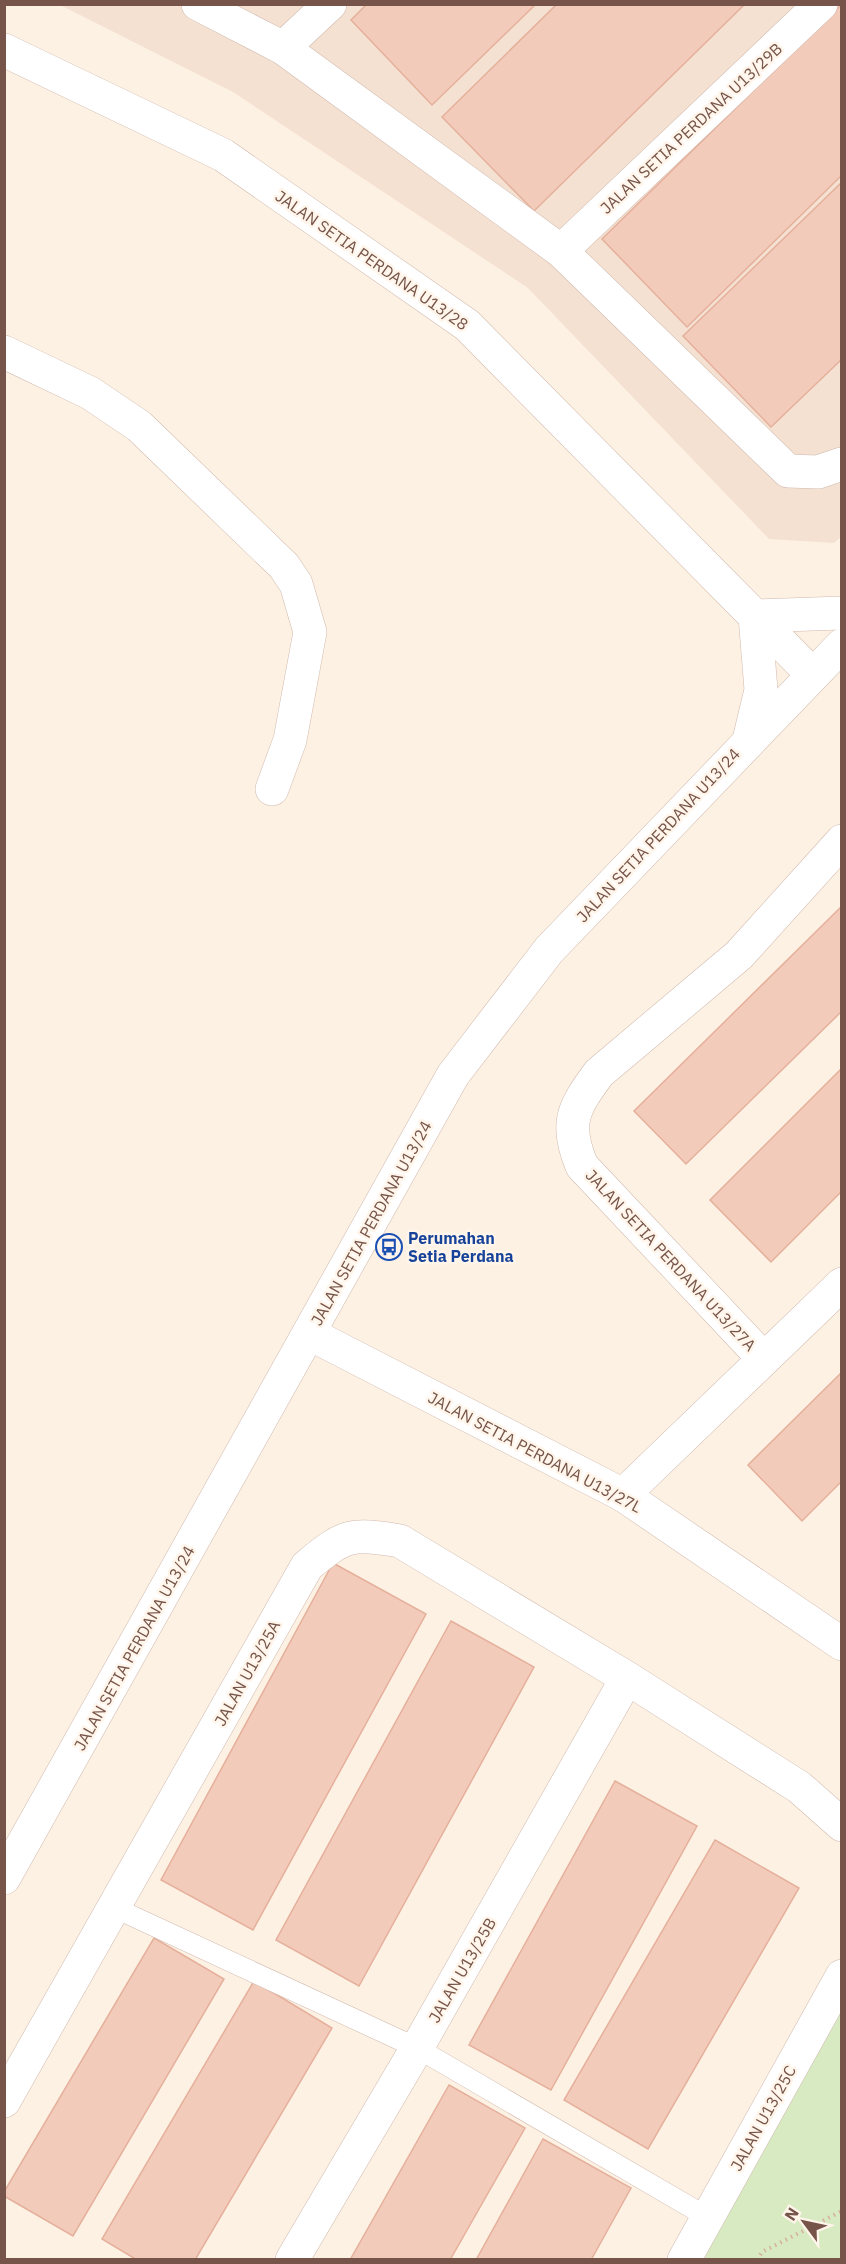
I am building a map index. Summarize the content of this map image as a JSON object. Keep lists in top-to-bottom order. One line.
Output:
{"streets":{"street":["JALAN SETIA PERDANA U13/29B","JALAN SETIA PERDANA U13/28","JALAN SETIA PERDANA U13/24","JALAN SETIA PERDANA U13/27A","JALAN SETIA PERDANA U13/27L","JALAN U13/25A","JALAN U13/25B","JALAN U13/25C"]},"crossings":[["JALAN SETIA PERDANA U13/28","JALAN SETIA PERDANA U13/24"],["JALAN SETIA PERDANA U13/24","JALAN SETIA PERDANA U13/27L"],["JALAN U13/25A","JALAN U13/25B"]],"places":{"bus stop":["Perumahan Setia Perdana"]},"north":"top left"}
